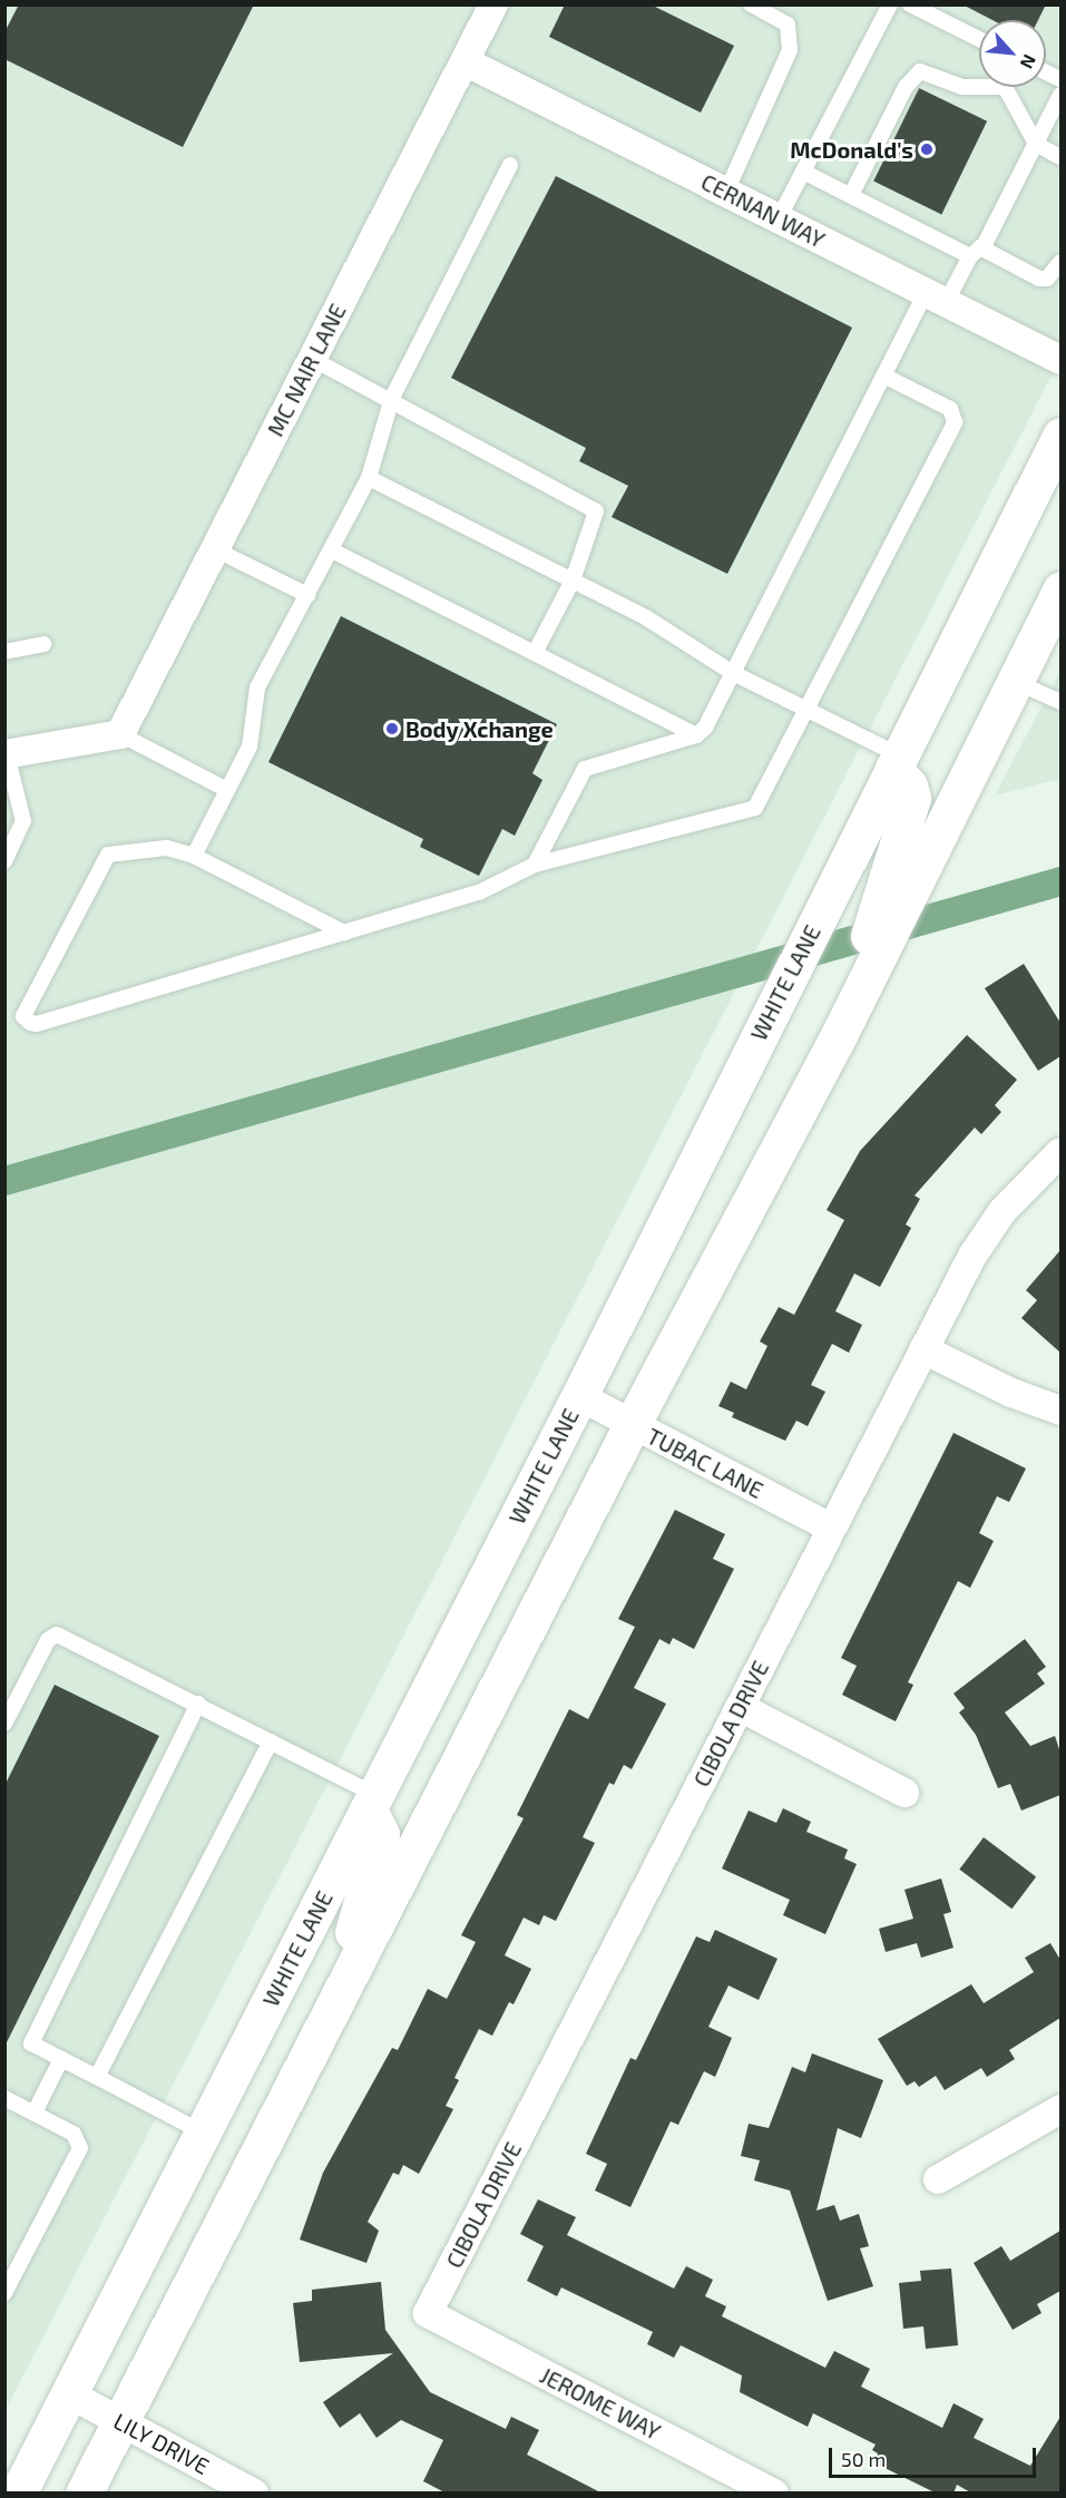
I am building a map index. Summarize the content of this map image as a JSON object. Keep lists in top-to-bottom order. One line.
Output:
{"streets":{"main road":["WHITE LANE"],"street":["CERNAN WAY","MC NAIR LANE","TUBAC LANE","CIBOLA DRIVE","JEROME WAY","LILY DRIVE"]},"crossings":[["CERNAN WAY","MC NAIR LANE"],["WHITE LANE","TUBAC LANE"],["WHITE LANE","LILY DRIVE"],["TUBAC LANE","CIBOLA DRIVE"],["CIBOLA DRIVE","JEROME WAY"]],"places":["McDonald's","Body Xchange"],"scale_bar":"50 m","north":"bottom right"}
